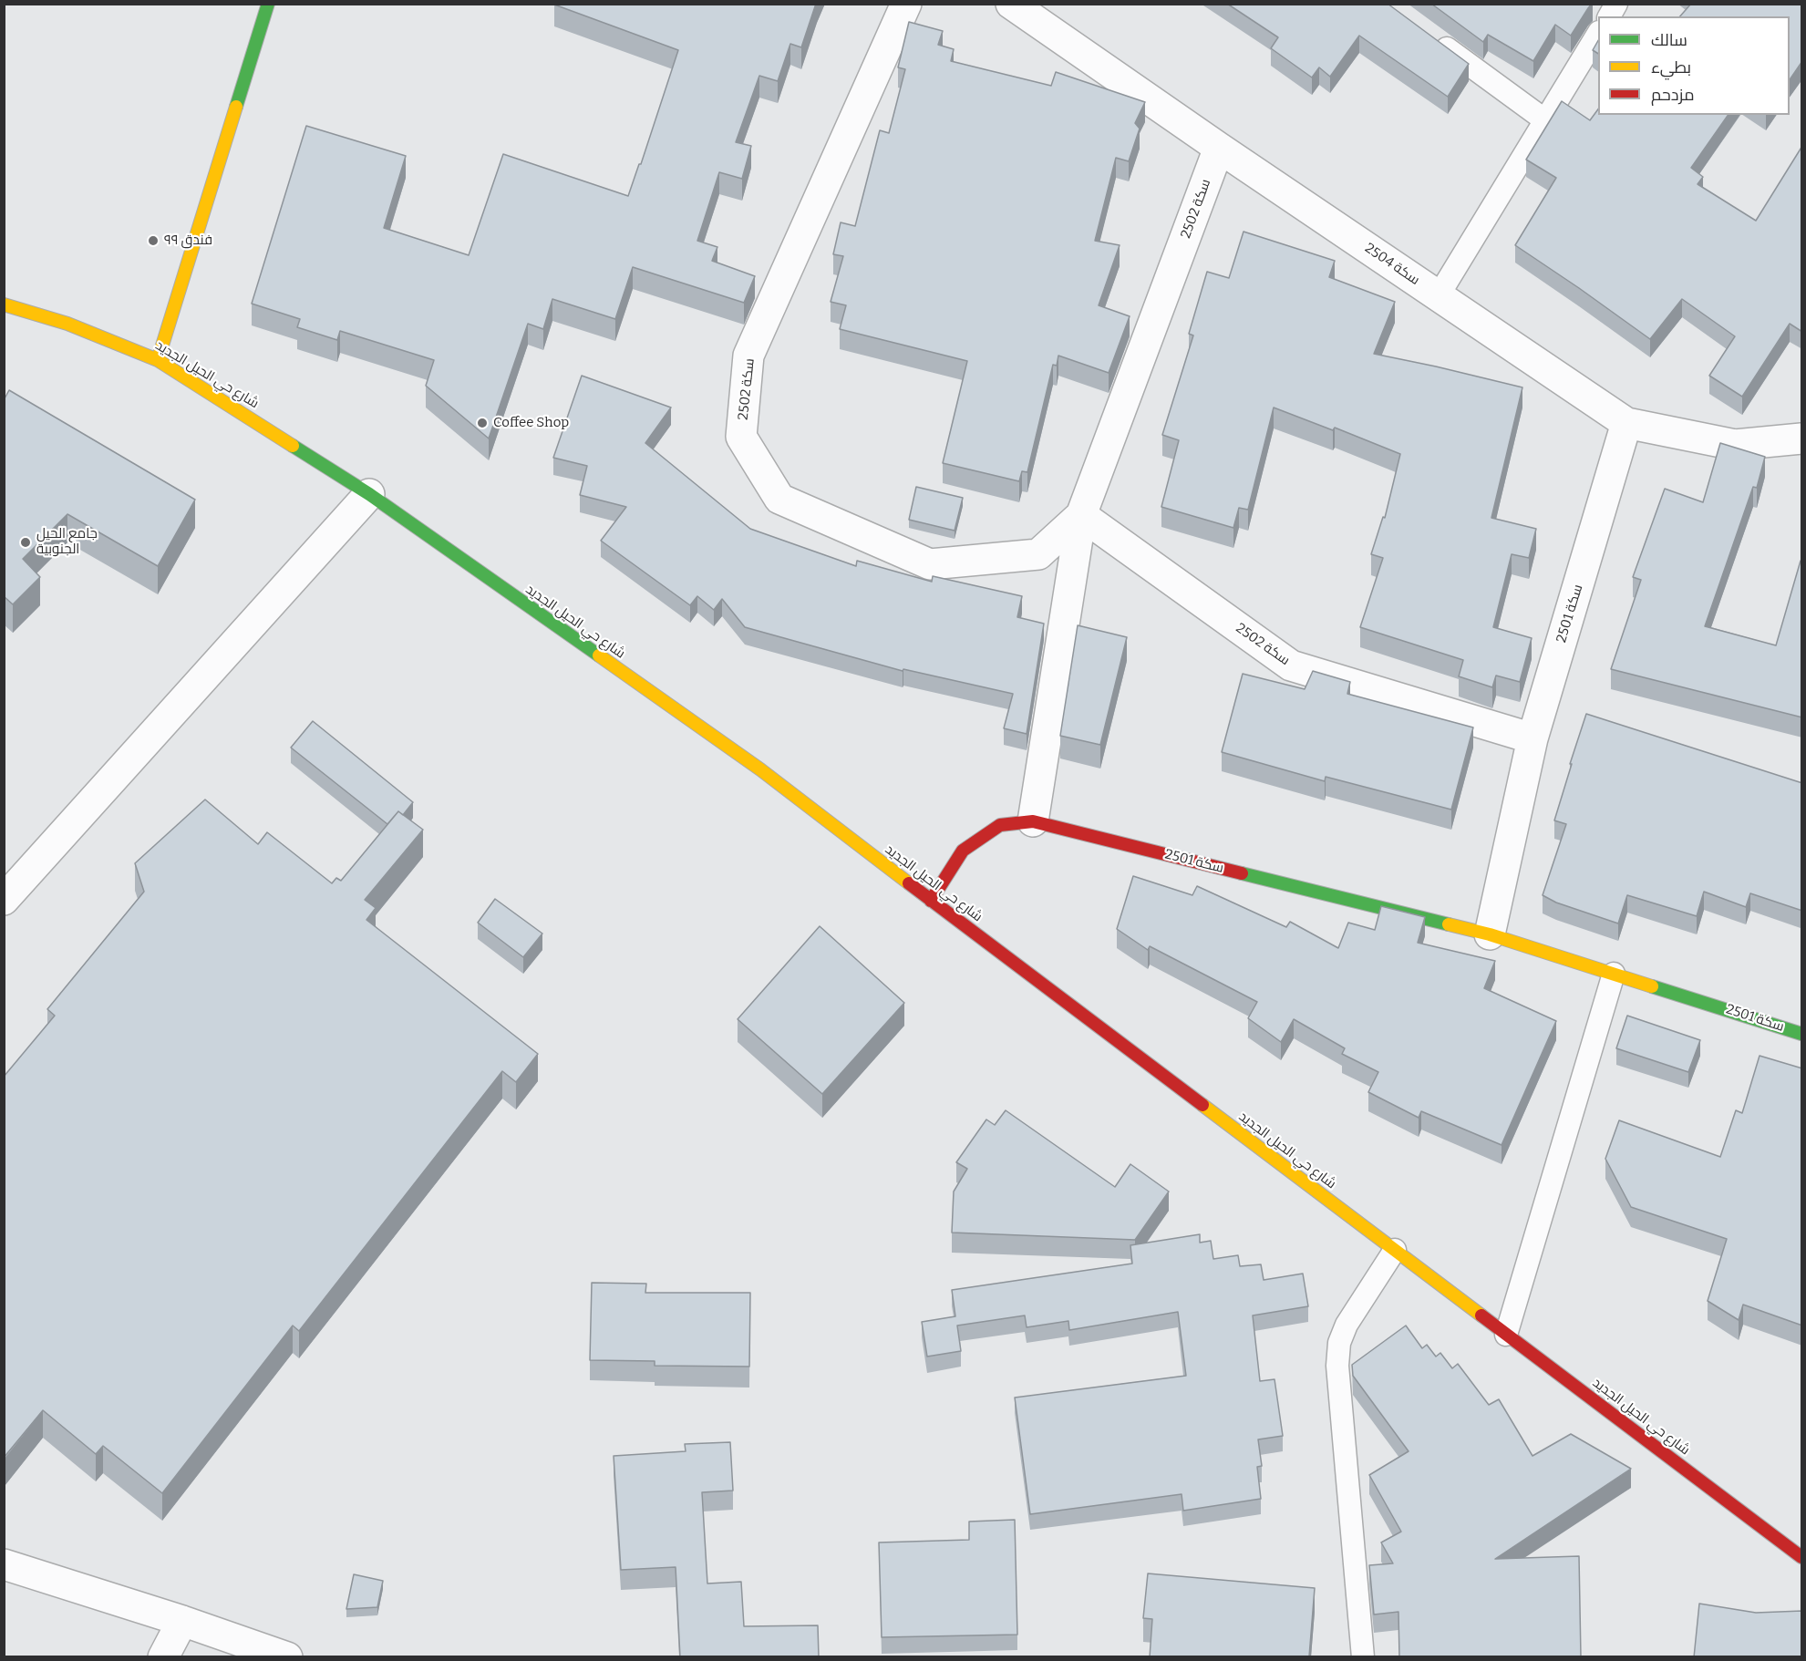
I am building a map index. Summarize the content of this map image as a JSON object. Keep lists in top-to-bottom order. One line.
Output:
{"streets":{"street":["سكة 2502","سكة 2504","شارع حي الحيل الجديد","سكة 2501"]},"crossings":[["سكة 2502","سكة 2504"],["سكة 2502","سكة 2501"],["سكة 2504","سكة 2501"],["شارع حي الحيل الجديد","سكة 2501"]],"places":["فندق ٩٩","Coffee Shop","جامع الحيل الجنوبية"],"legend":["سالك","بطيء","مزدحم"]}
